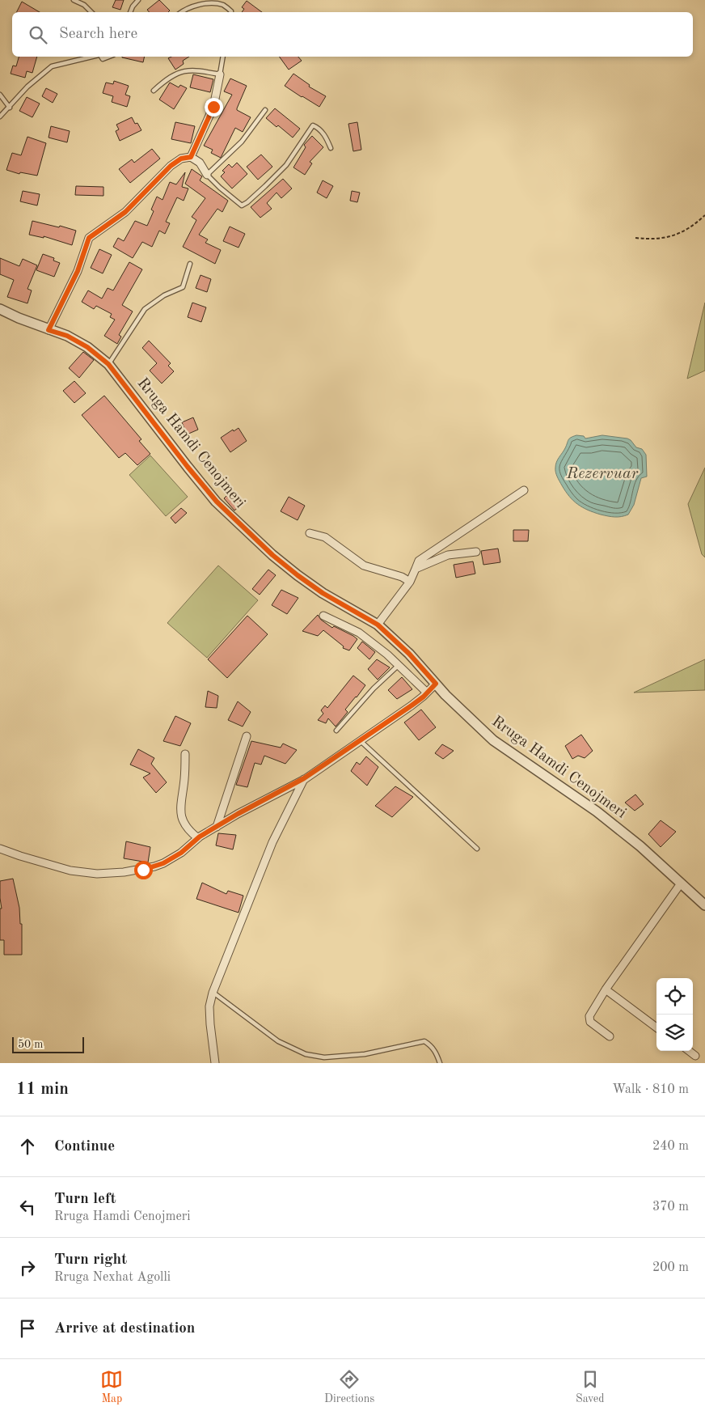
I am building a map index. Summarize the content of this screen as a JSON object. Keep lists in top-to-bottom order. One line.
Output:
{"streets":{"street":["Rruga Hamdi Cenojmeri"]},"water":["Rezervuar"],"scale_bar":"50 m","page":{"search":"Search here","scale":"50 m","heading":["11 min","Walk · 810 m"],"list":[["Continue","240 m"],["Turn left","Rruga Hamdi Cenojmeri","370 m"],["Turn right","Rruga Nexhat Agolli","200 m"],"Arrive at destination"],"nav":["Map","Directions","Saved"]}}
